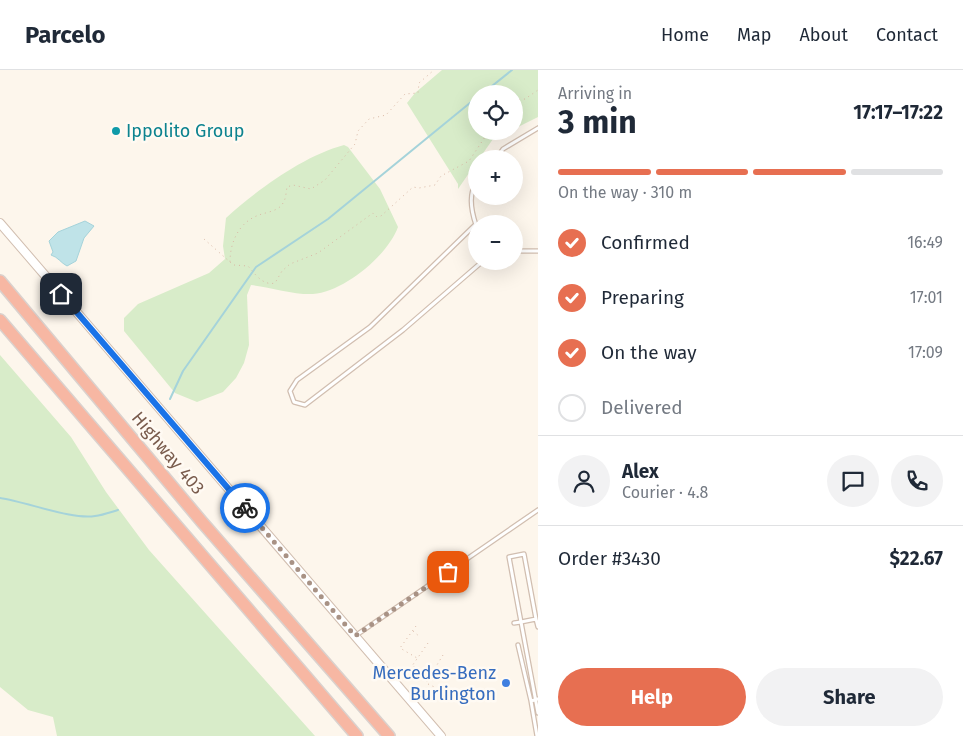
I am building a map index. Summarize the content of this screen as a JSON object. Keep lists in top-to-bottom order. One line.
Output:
{"streets":{"highway":["Highway 403"]},"places":["Ippolito Group","Mercedes-Benz Burlington"],"page":{"header":"Parcelo","nav":["Home","Map","About","Contact"],"heading":["3 min","Arriving in","17:17–17:22"],"panel":["Alex","Courier · 4.8","Order #3430","$22.67"],"map_buttons":["+","−"],"bar":"On the way · 310 m","list":[["Confirmed","16:49"],["Preparing","17:01"],["On the way","17:09"],"Delivered"],"buttons":["Help","Share"]}}
